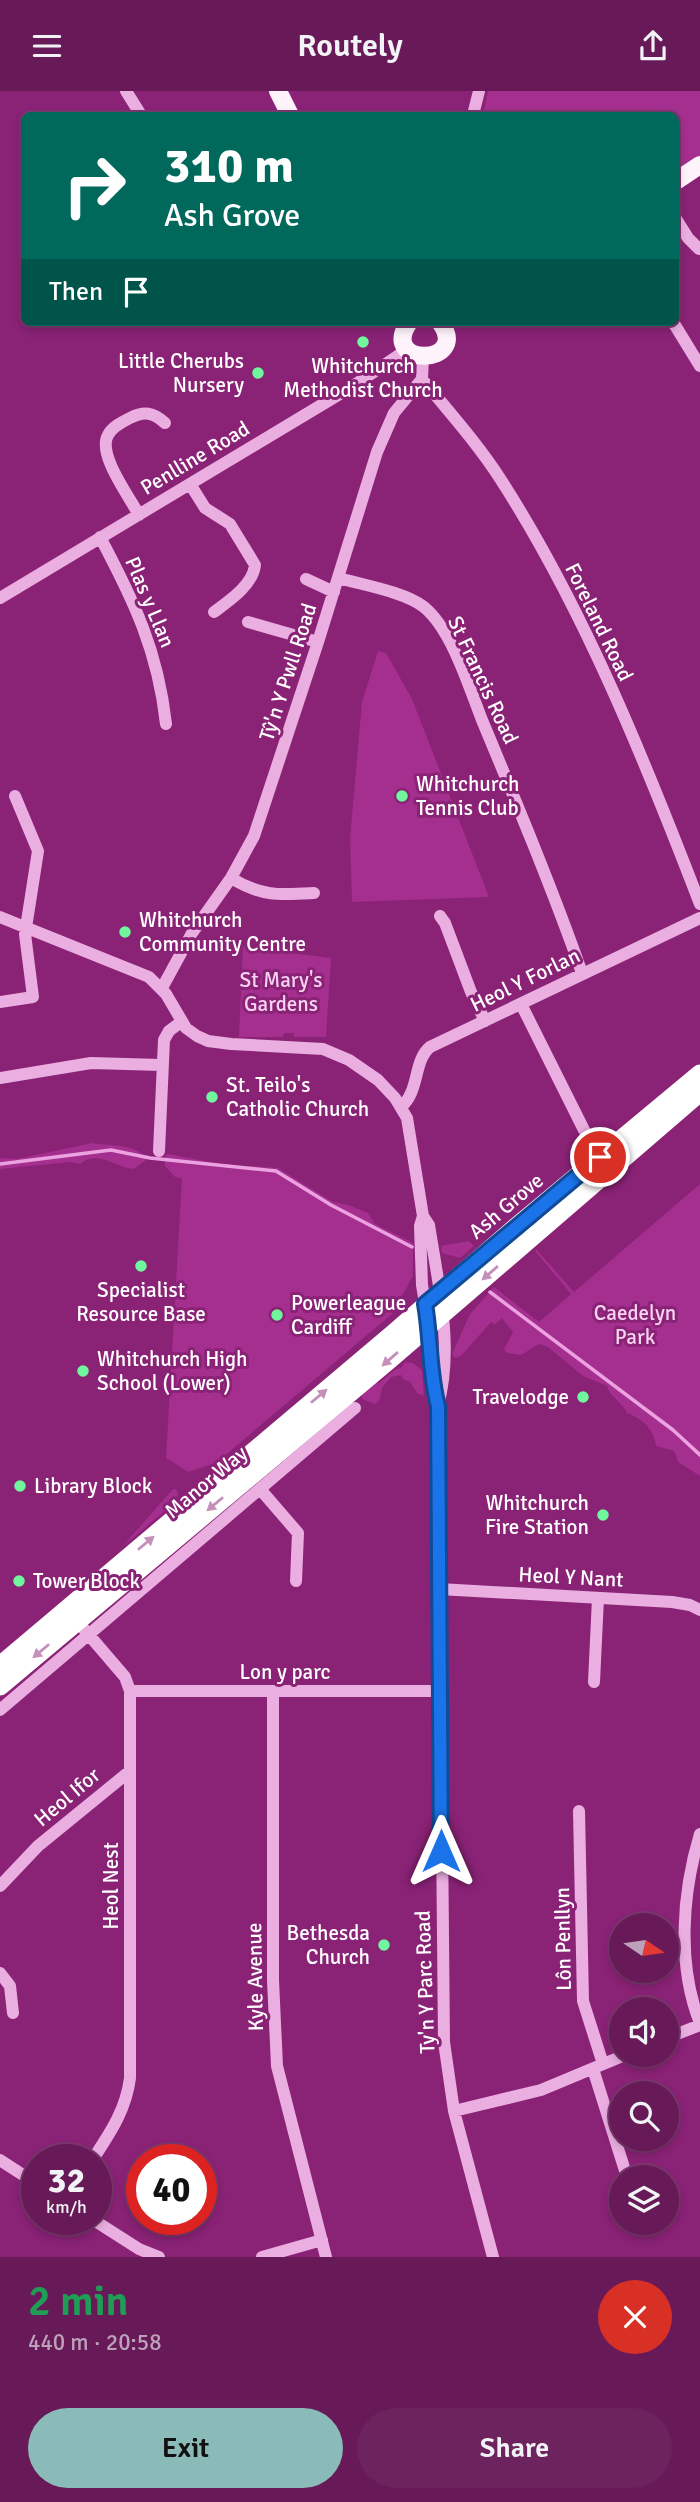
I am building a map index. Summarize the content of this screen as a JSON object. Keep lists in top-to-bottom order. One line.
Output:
{"streets":{"highway":["Ash Grove","Manor Way"],"street":["Penlline Road","Plas y Llan","Foreland Road","Tŷ'n Y Pwll Road","St Francis Road","Heol Y Forlan","Heol Y Nant","Lon y parc","Heol Ifor","Heol Nest","Lôn Penllyn","Kyle Avenue","Ty'n Y Parc Road"]},"crossings":[["Penlline Road","Plas y Llan"],["Foreland Road","Tŷ'n Y Pwll Road"],["Tŷ'n Y Pwll Road","St Francis Road"],["St Francis Road","Heol Y Forlan"],["Heol Y Forlan","Ty'n Y Parc Road"],["Ash Grove","Manor Way"],["Ash Grove","Ty'n Y Parc Road"],["Manor Way","Ty'n Y Parc Road"],["Heol Y Nant","Ty'n Y Parc Road"],["Lon y parc","Heol Nest"],["Lon y parc","Kyle Avenue"],["Lon y parc","Ty'n Y Parc Road"],["Heol Ifor","Heol Nest"]],"parks":["St Mary's Gardens","Caedelyn Park"],"places":["Whitchurch Methodist Church","Little Cherubs Nursery","Whitchurch Tennis Club","Whitchurch Community Centre","St. Teilo's Catholic Church","Specialist Resource Base","Powerleague Cardiff","Whitchurch High School (Lower)","Travelodge","Library Block","Whitchurch Fire Station","Tower Block","Bethesda Church"],"north":"right","page":{"header":"Routely","turn":["310 m","Ash Grove"],"then":"Then","speed":"32 km/h","limit":"40","heading":["2 min","440 m · 20:58"],"buttons":["Exit","Share"]}}
